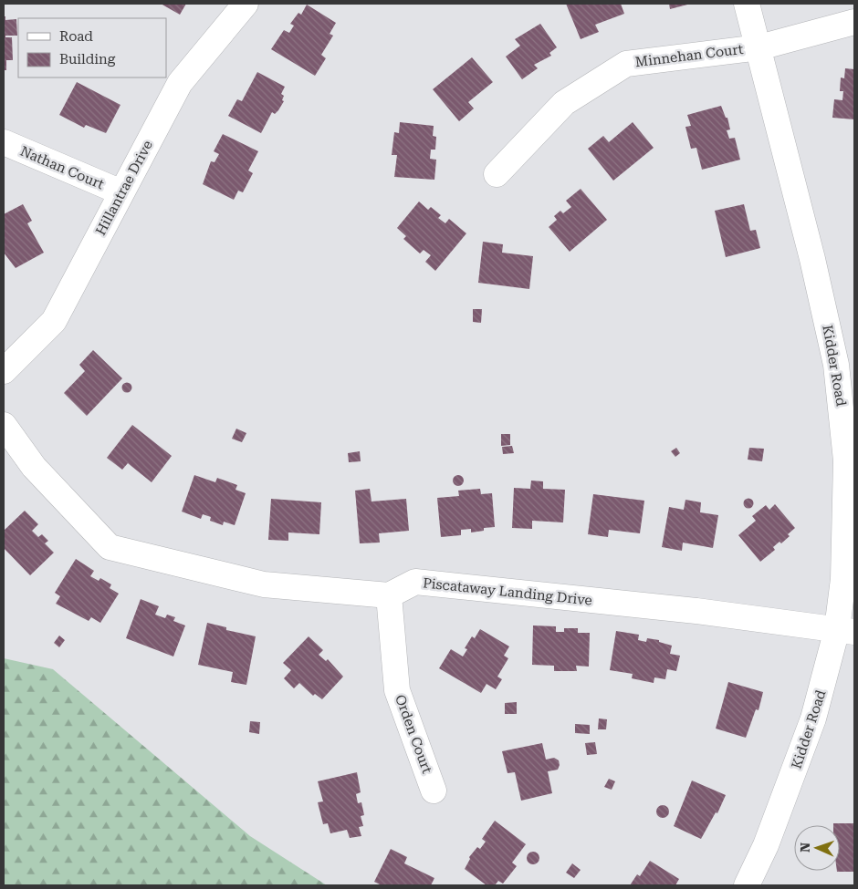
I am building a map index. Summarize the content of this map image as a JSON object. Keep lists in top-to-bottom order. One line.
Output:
{"streets":{"street":["Minnehan Court","Nathan Court","Hillantrae Drive","Kidder Road","Piscataway Landing Drive","Orden Court"]},"crossings":[["Minnehan Court","Kidder Road"],["Nathan Court","Hillantrae Drive"],["Kidder Road","Piscataway Landing Drive"],["Piscataway Landing Drive","Orden Court"]],"legend":["Road","Building"],"north":"left"}
